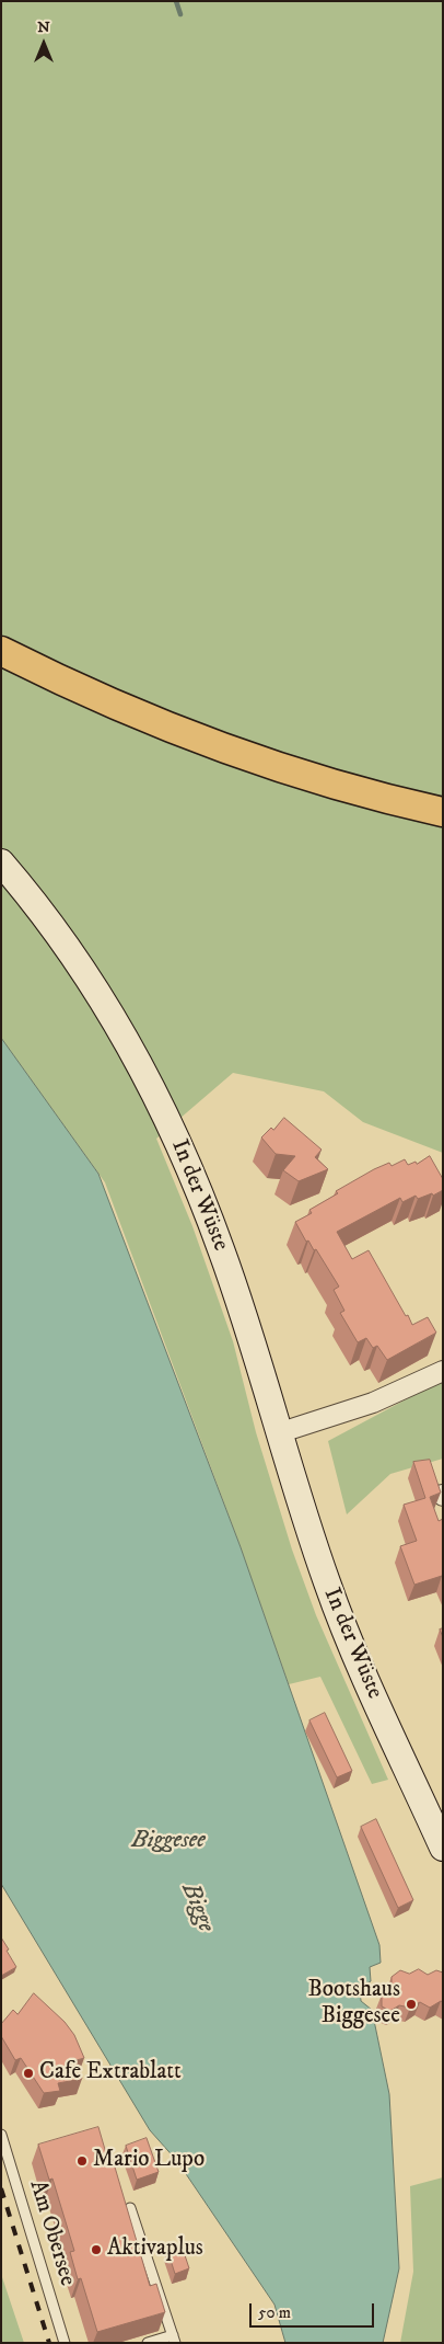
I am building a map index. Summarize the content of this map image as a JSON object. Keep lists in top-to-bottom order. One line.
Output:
{"streets":{"main road":["In der Wüste"],"lane":["Am Obersee"]},"water":["Biggesee","Bigge"],"places":["Bootshaus Biggesee","Cafe Extrablatt","Mario Lupo","Aktivaplus"],"scale_bar":"50 m","north":"top"}
